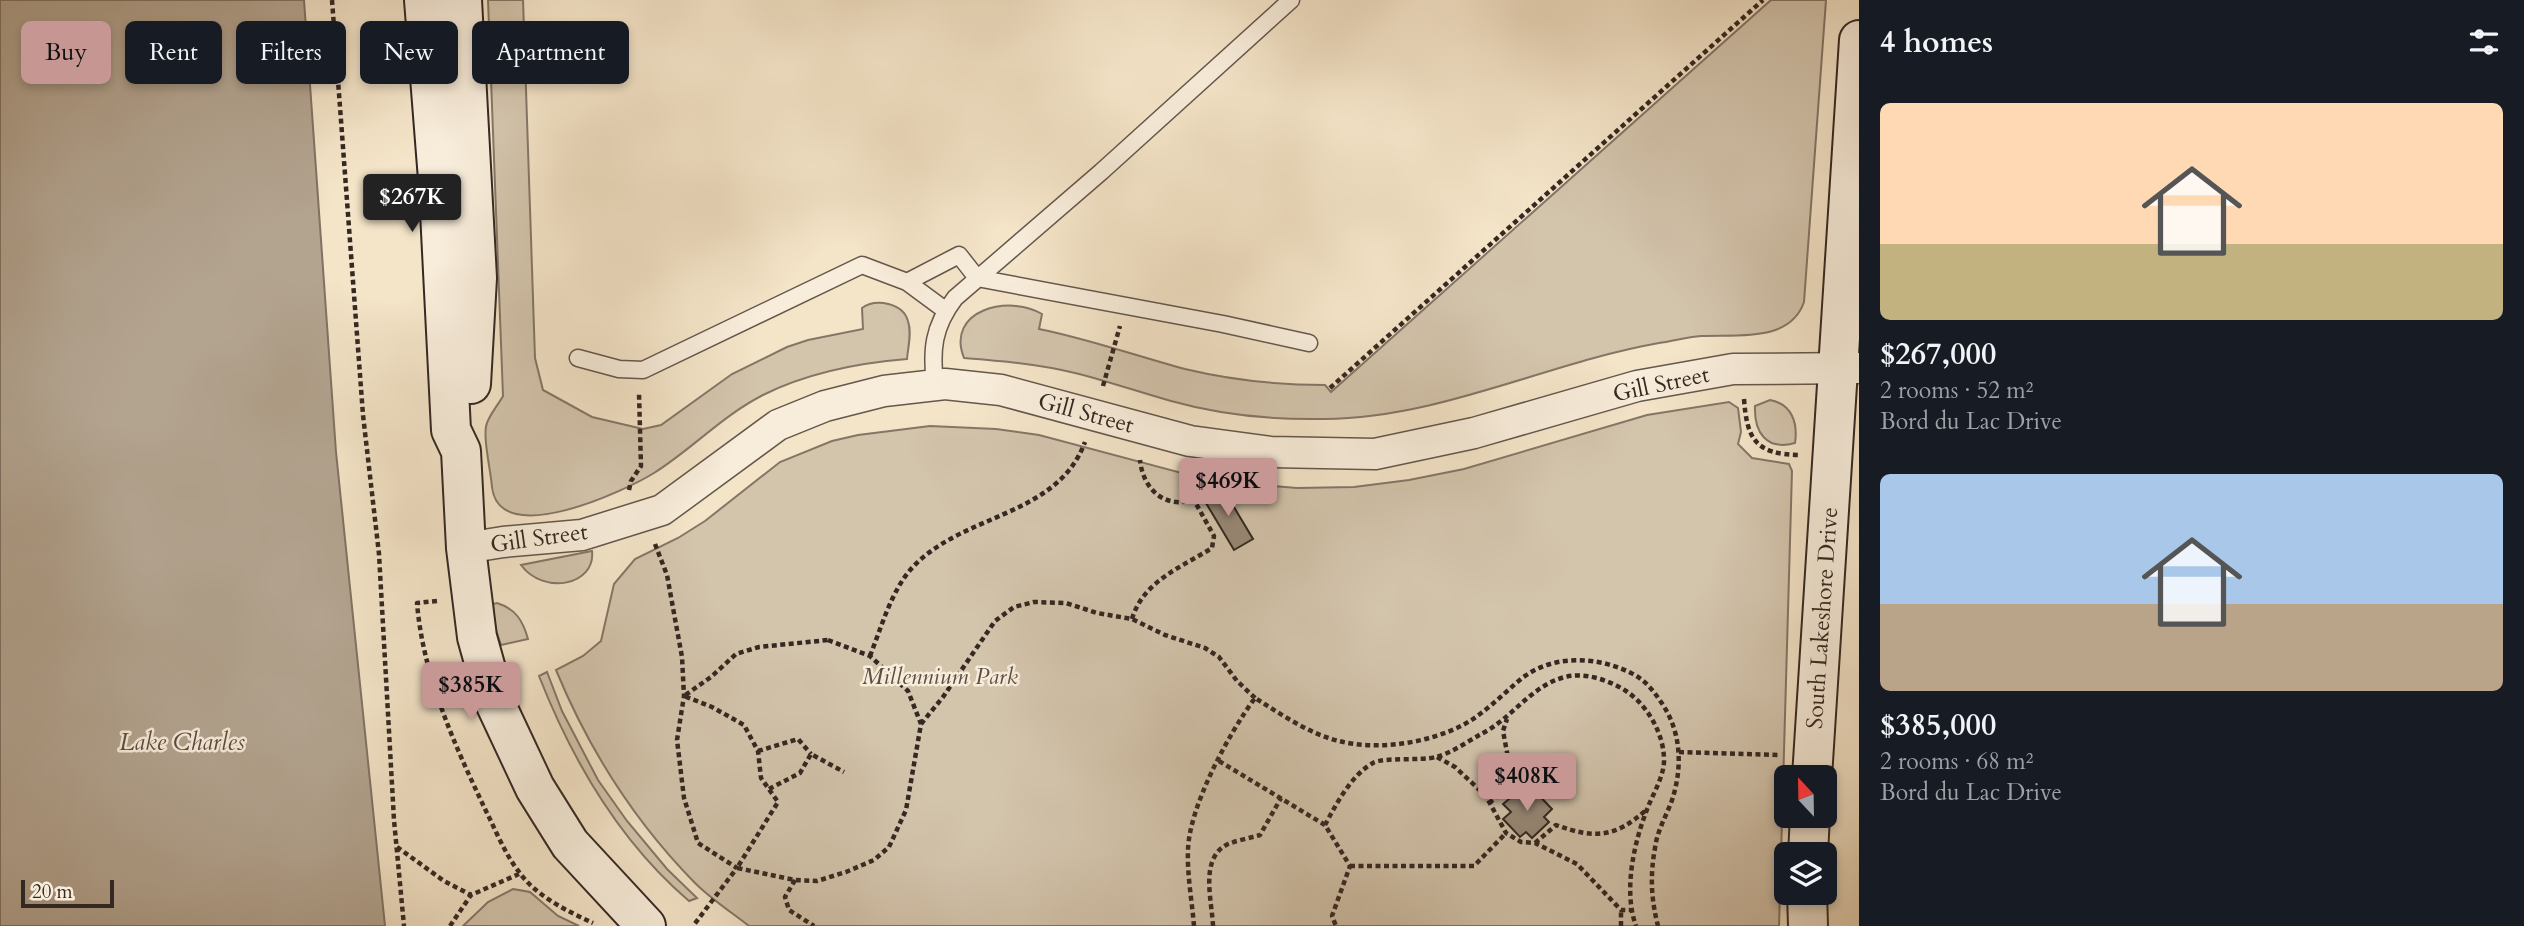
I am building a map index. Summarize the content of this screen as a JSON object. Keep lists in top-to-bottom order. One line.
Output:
{"streets":{"street":["Gill Street","South Lakeshore Drive"]},"crossings":[["Gill Street","South Lakeshore Drive"]],"water":["Lake Charles"],"parks":["Millennium Park"],"scale_bar":"20 m","north":"top","page":{"heading":"4 homes","chip":["Buy","Rent","Filters","New","Apartment"],"list":[{"name":"$267,000","note":"2 rooms · 52 m² · Bord du Lac Drive"},{"name":"$385,000","note":"2 rooms · 68 m² · Bord du Lac Drive"}],"price":["$267K","$469K","$385K","$408K"],"scale":"20 m"}}
